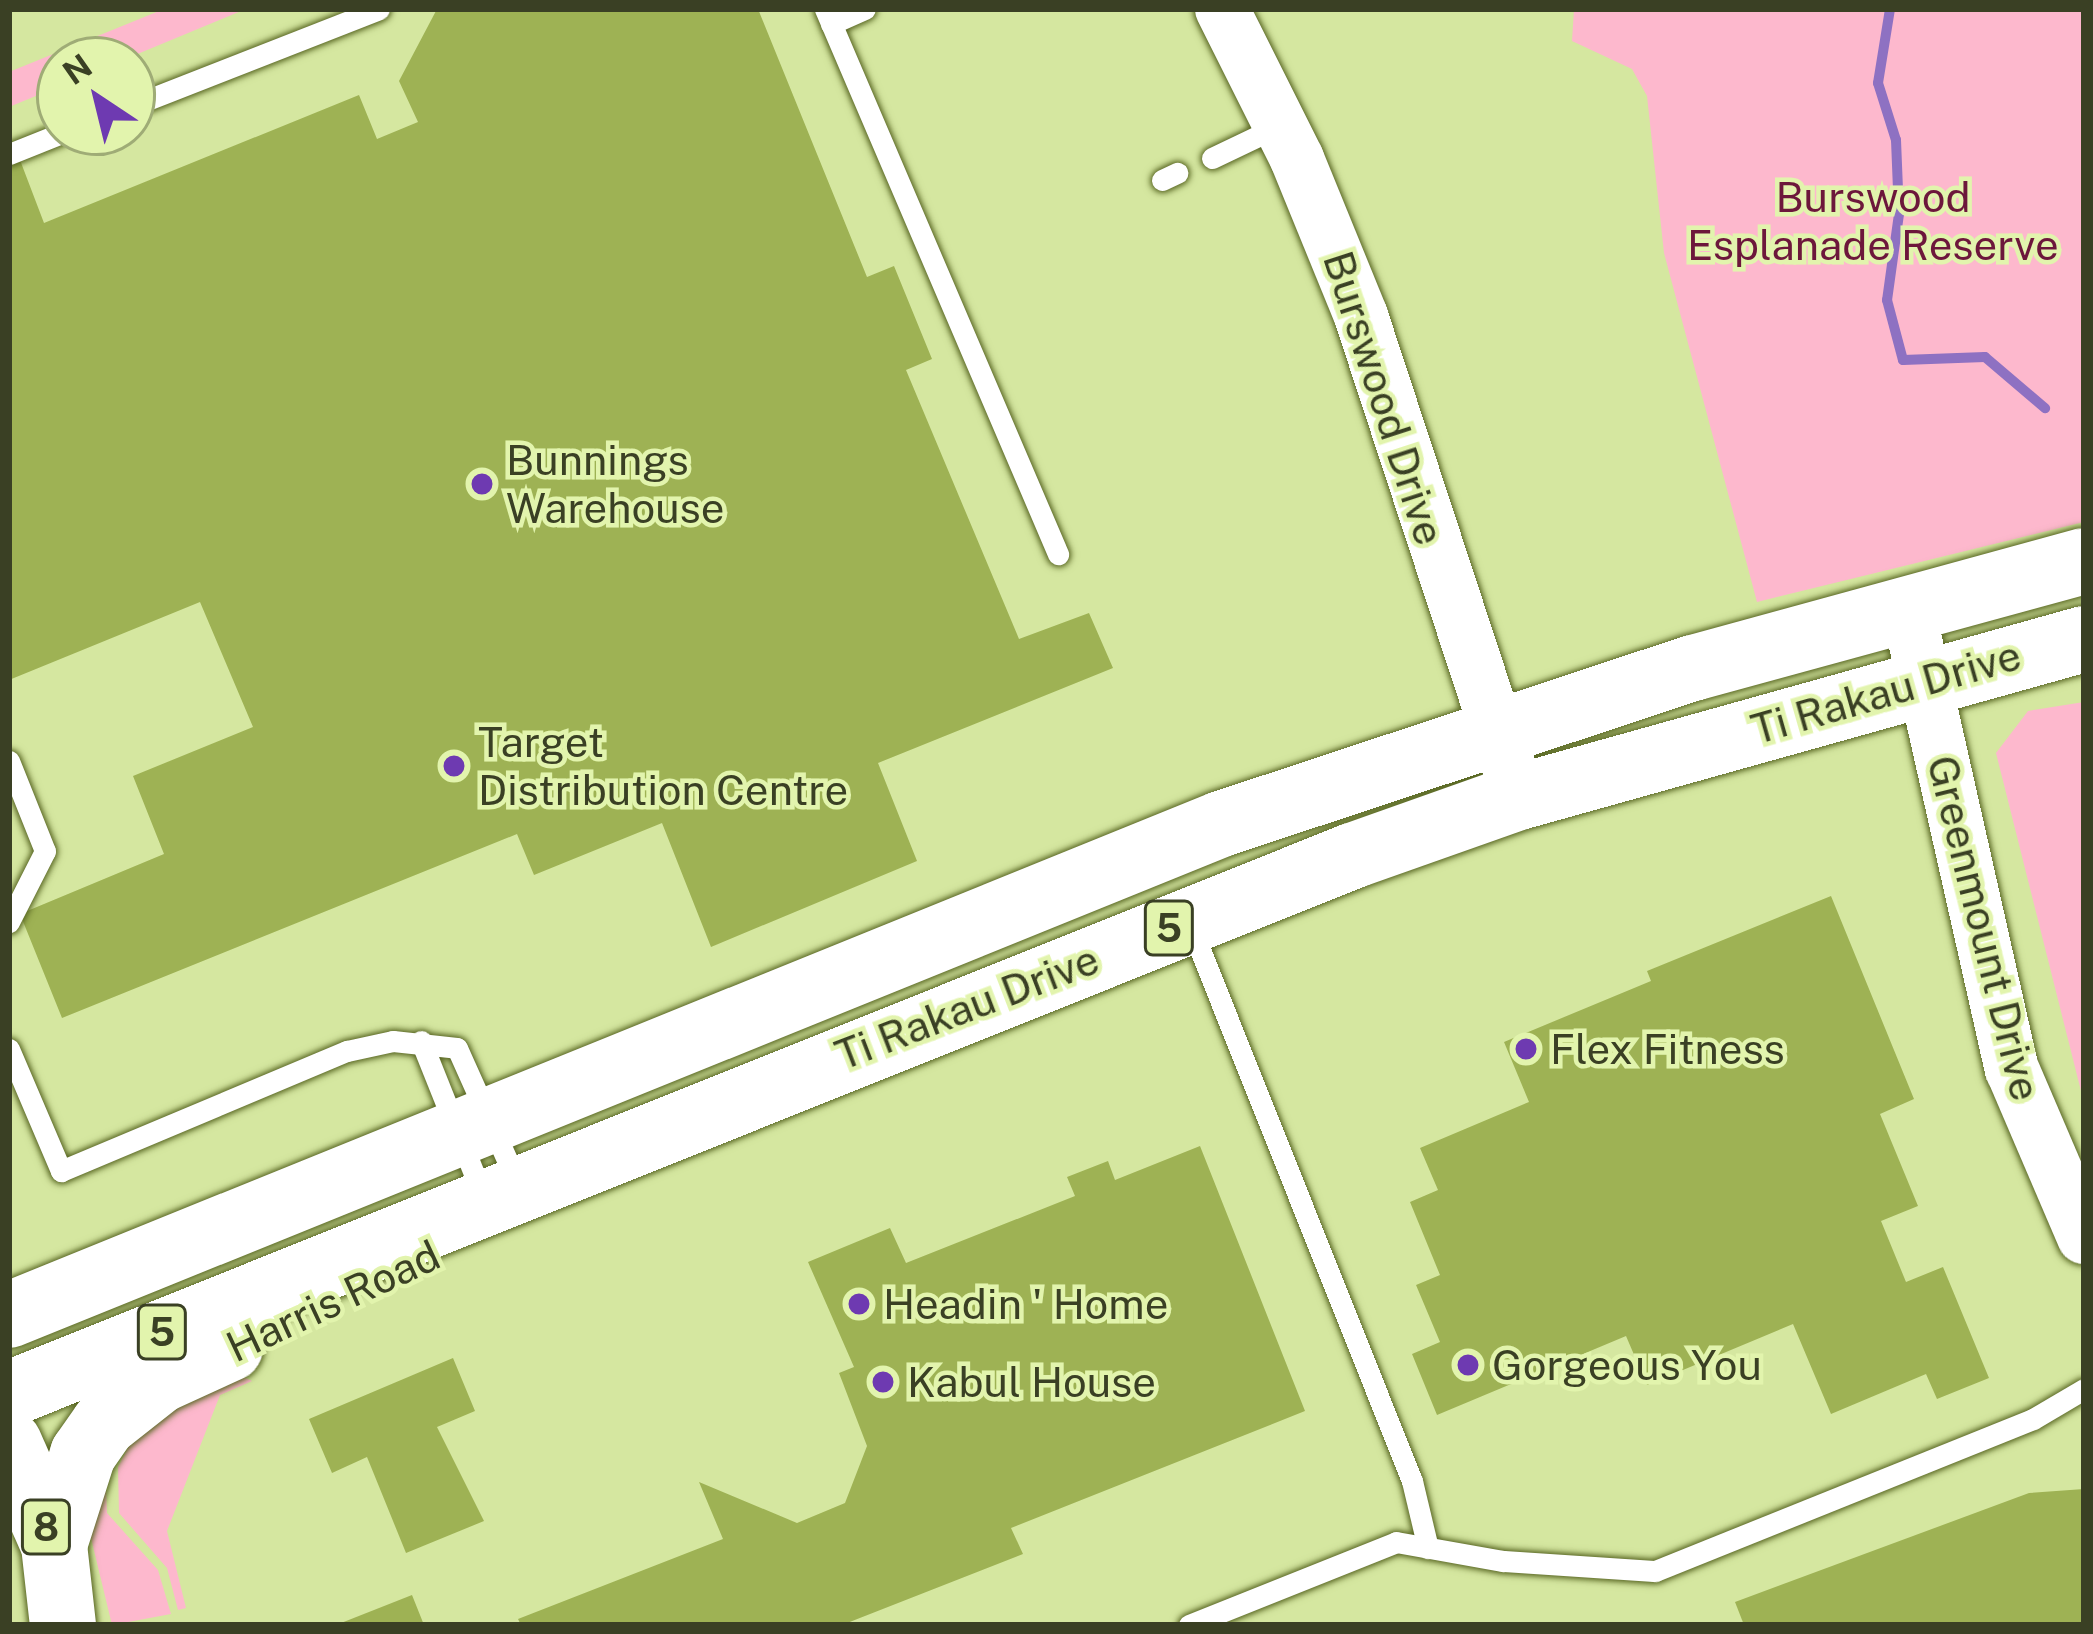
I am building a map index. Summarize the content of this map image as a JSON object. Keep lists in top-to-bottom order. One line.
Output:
{"streets":{"main road":["Ti Rakau Drive","5","Harris Road","8"],"street":["Burswood Drive","Greenmount Drive"]},"crossings":[["Burswood Drive","Ti Rakau Drive"],["Ti Rakau Drive","Greenmount Drive"],["Ti Rakau Drive","Harris Road"]],"parks":["Burswood Esplanade Reserve"],"places":["Bunnings Warehouse","Target Distribution Centre","Flex Fitness","Headin ' Home","Gorgeous You","Kabul House"],"north":"top left"}
